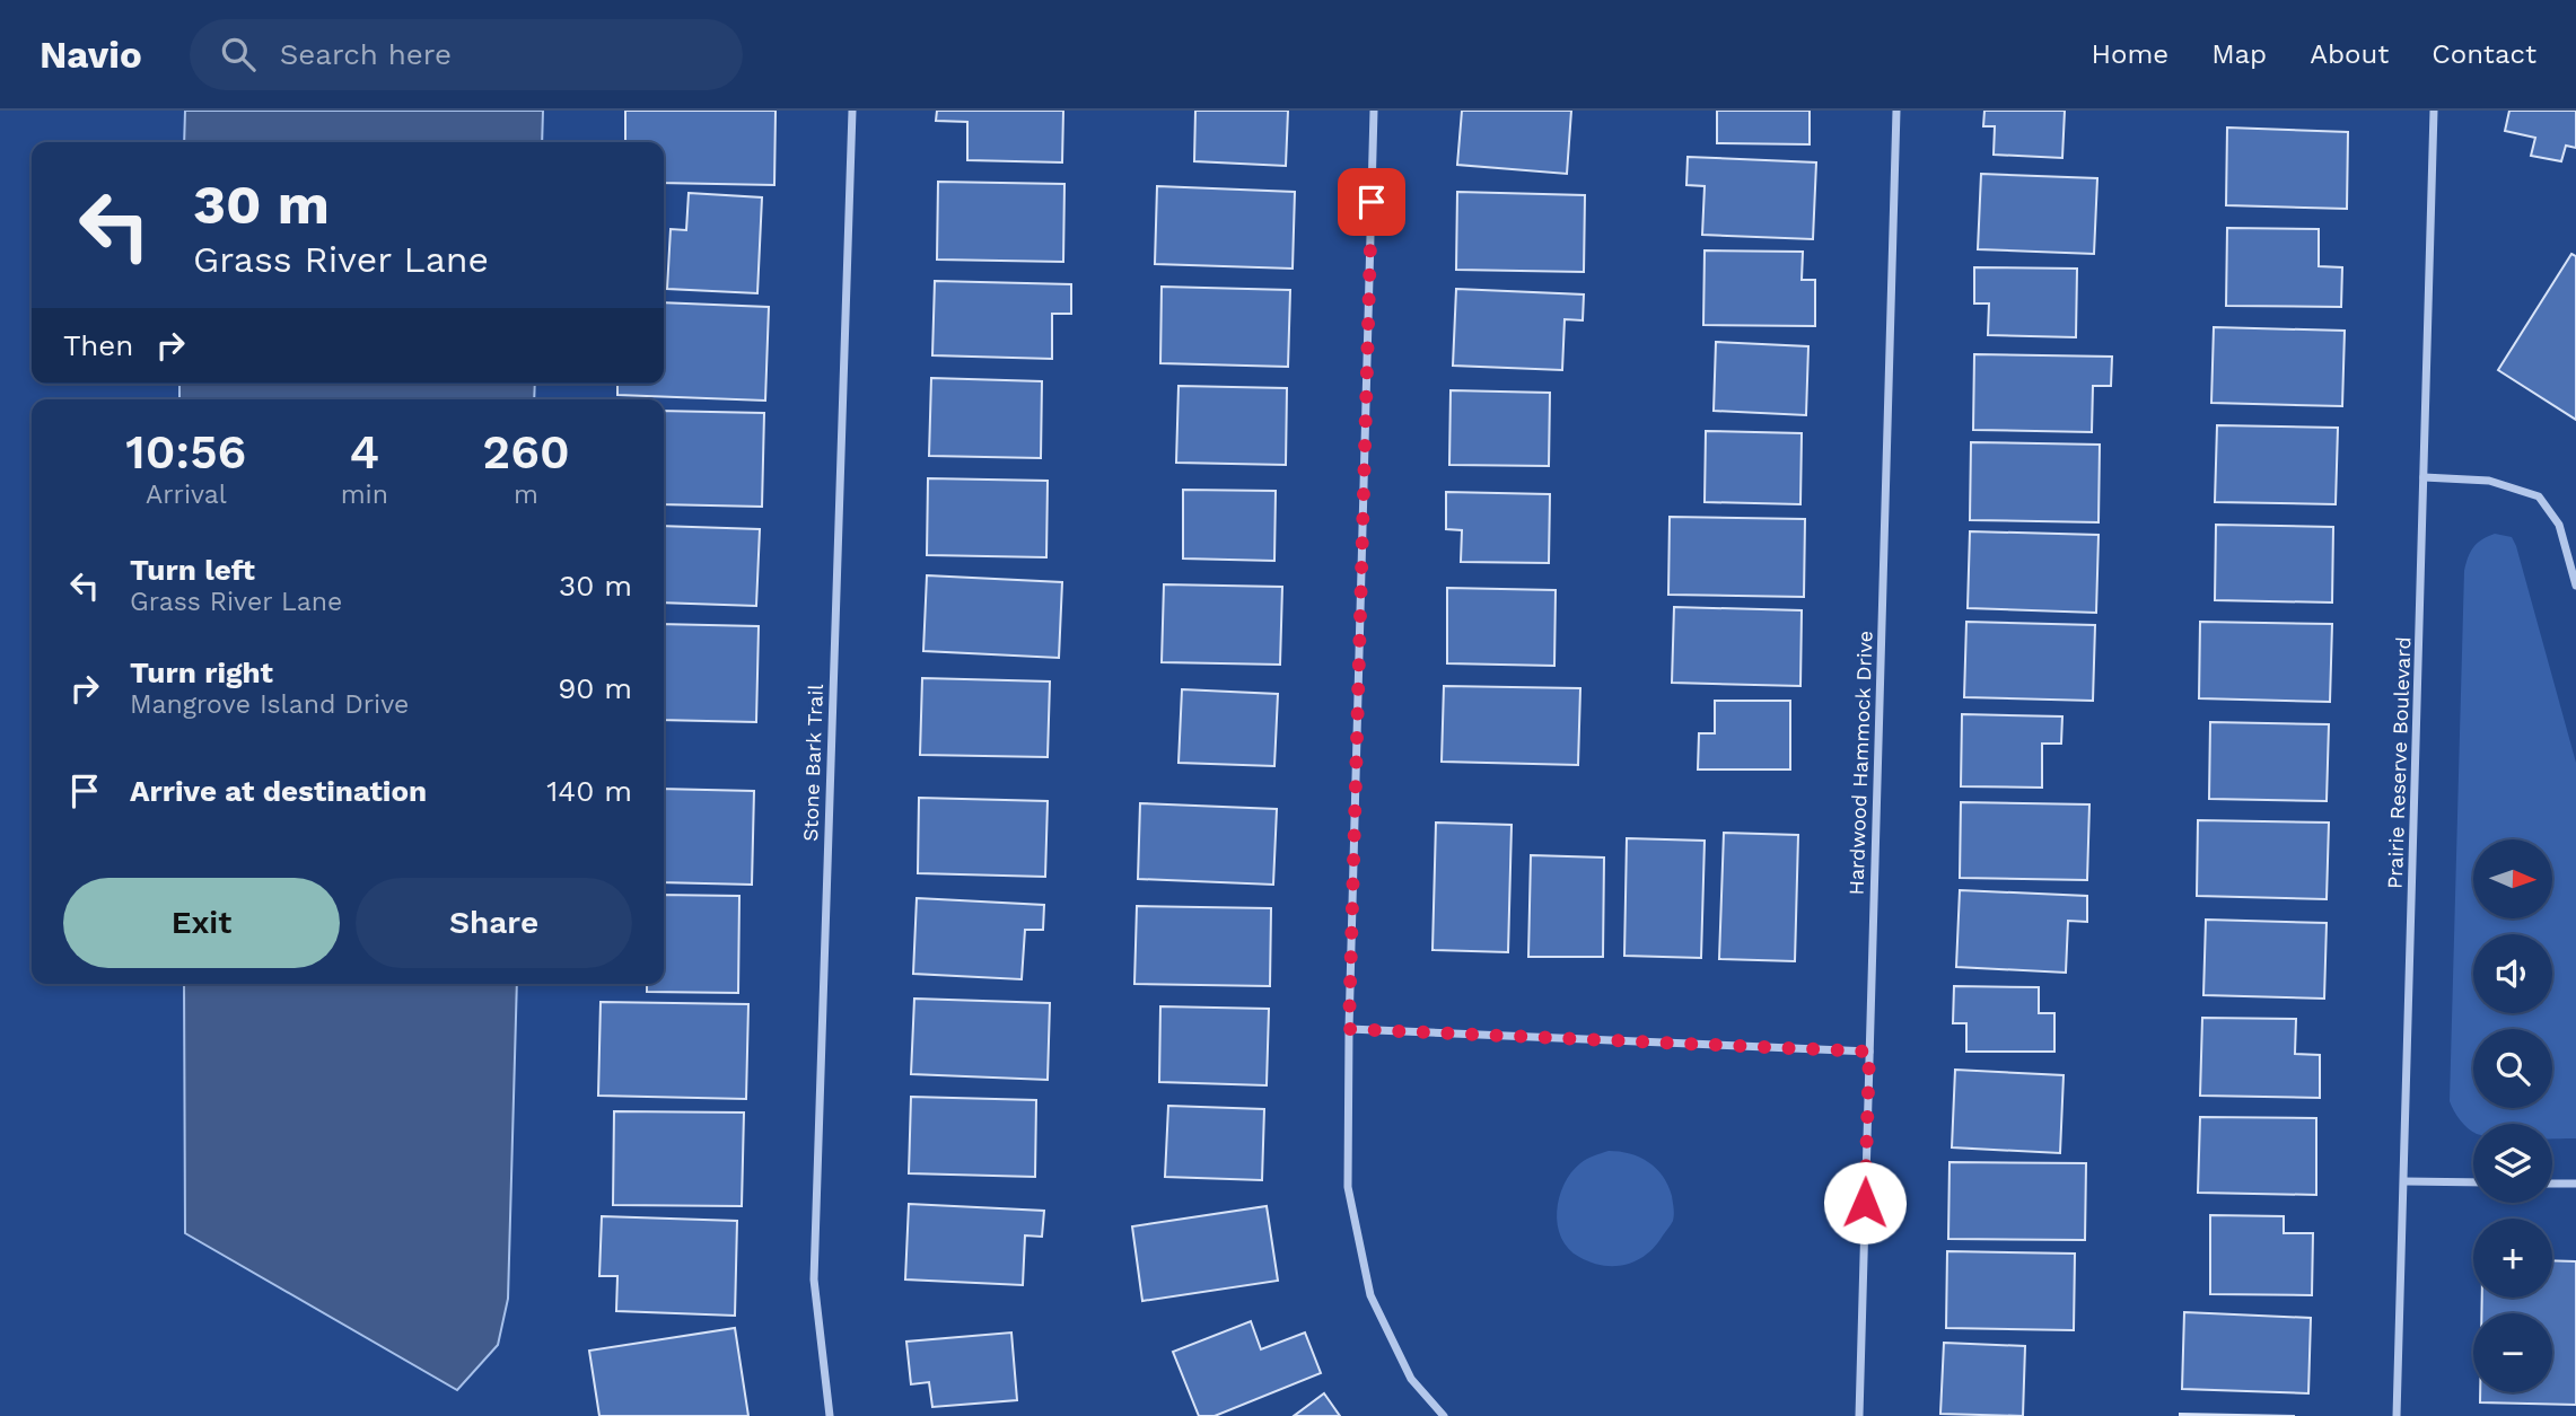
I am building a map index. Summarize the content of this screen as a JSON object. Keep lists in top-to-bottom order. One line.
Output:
{"streets":{"street":["Stone Bark Trail","Hardwood Hammock Drive","Prairie Reserve Boulevard"]},"north":"right","page":{"header":"Navio","search":"Search here","nav":["Home","Map","About","Contact"],"turn":["30 m","Grass River Lane"],"then":"Then","eta":["10:56","Arrival","4","min","260","m"],"list":[{"name":"Turn left","note":"Grass River Lane","value":"30 m"},{"name":"Turn right","note":"Mangrove Island Drive","value":"90 m"},{"name":"Arrive at destination","value":"140 m"}],"map_buttons":["+","−"],"buttons":["Exit","Share"]}}
